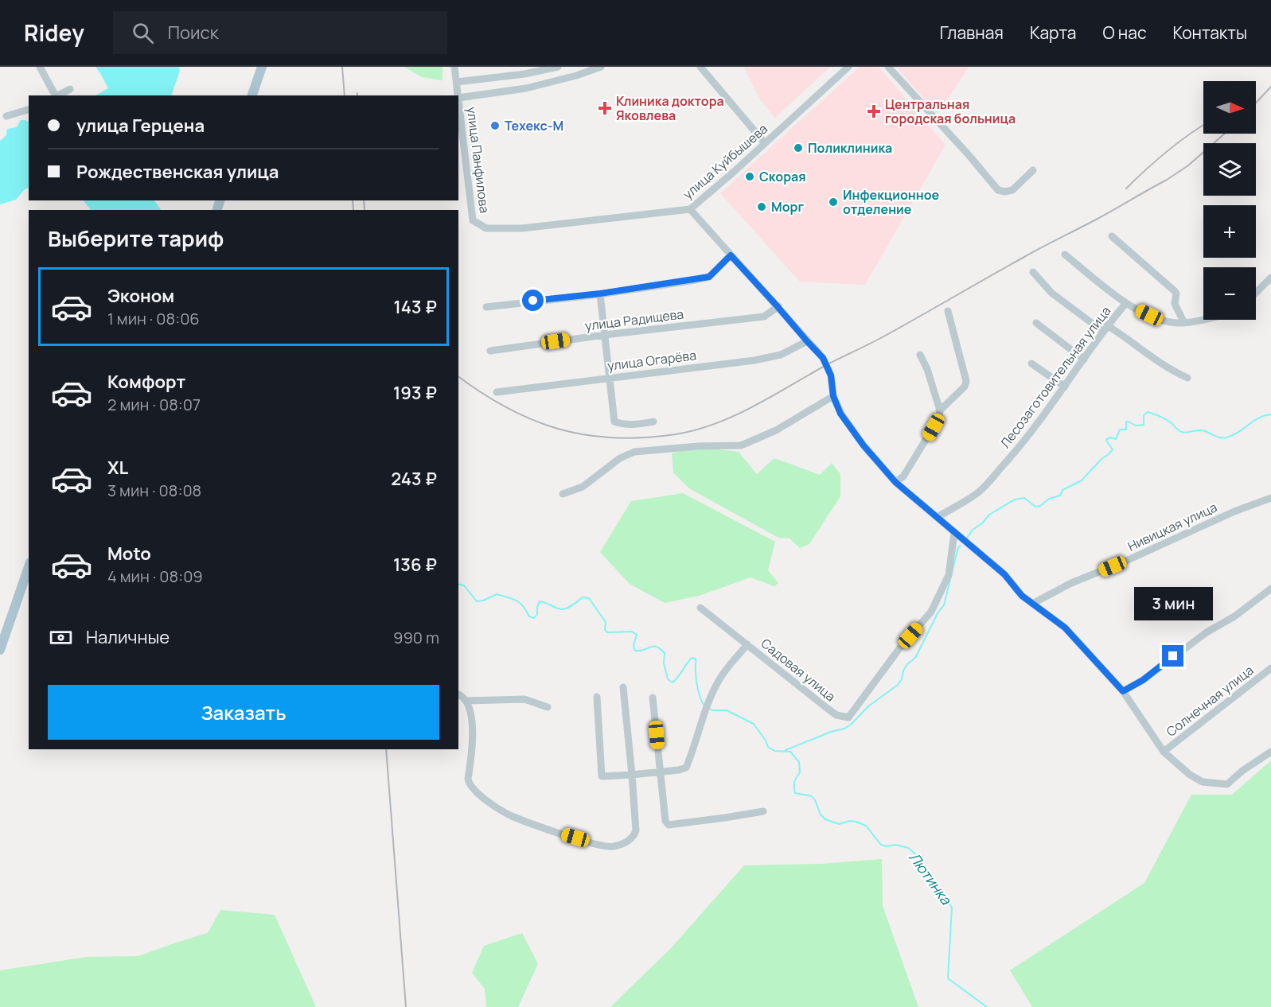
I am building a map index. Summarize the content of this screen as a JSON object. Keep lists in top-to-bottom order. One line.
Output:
{"streets":{"street":["улица Панфилова","улица Куйбышева","улица Радищева","улица Огарёва","Лесозаготовительная улица","Нивицкая улица","Садовая улица","Солнечная улица"]},"crossings":[["улица Панфилова","улица Куйбышева"]],"water":["Лютинка"],"places":{"health":["Клиника доктора Яковлева","Центральная городская больница"],"other":["Техекс-М","Поликлиника","Скорая","Инфекционное отделение","Морг"]},"north":"right","page":{"header":"Ridey","search":"Поиск","nav":["Главная","Карта","О нас","Контакты"],"map_buttons":["+","−"],"banner":["улица Герцена","Рождественская улица"],"heading":"Выберите тариф","list":[{"name":"Эконом","note":"1 мин · 08:06","value":"143 ₽"},{"name":"Комфорт","note":"2 мин · 08:07","value":"193 ₽"},{"name":"XL","note":"3 мин · 08:08","value":"243 ₽"},{"name":"Moto","note":"4 мин · 08:09","value":"136 ₽"}],"bubble":"3 мин","pay":["Наличные","990 m"],"buttons":"Заказать"}}
